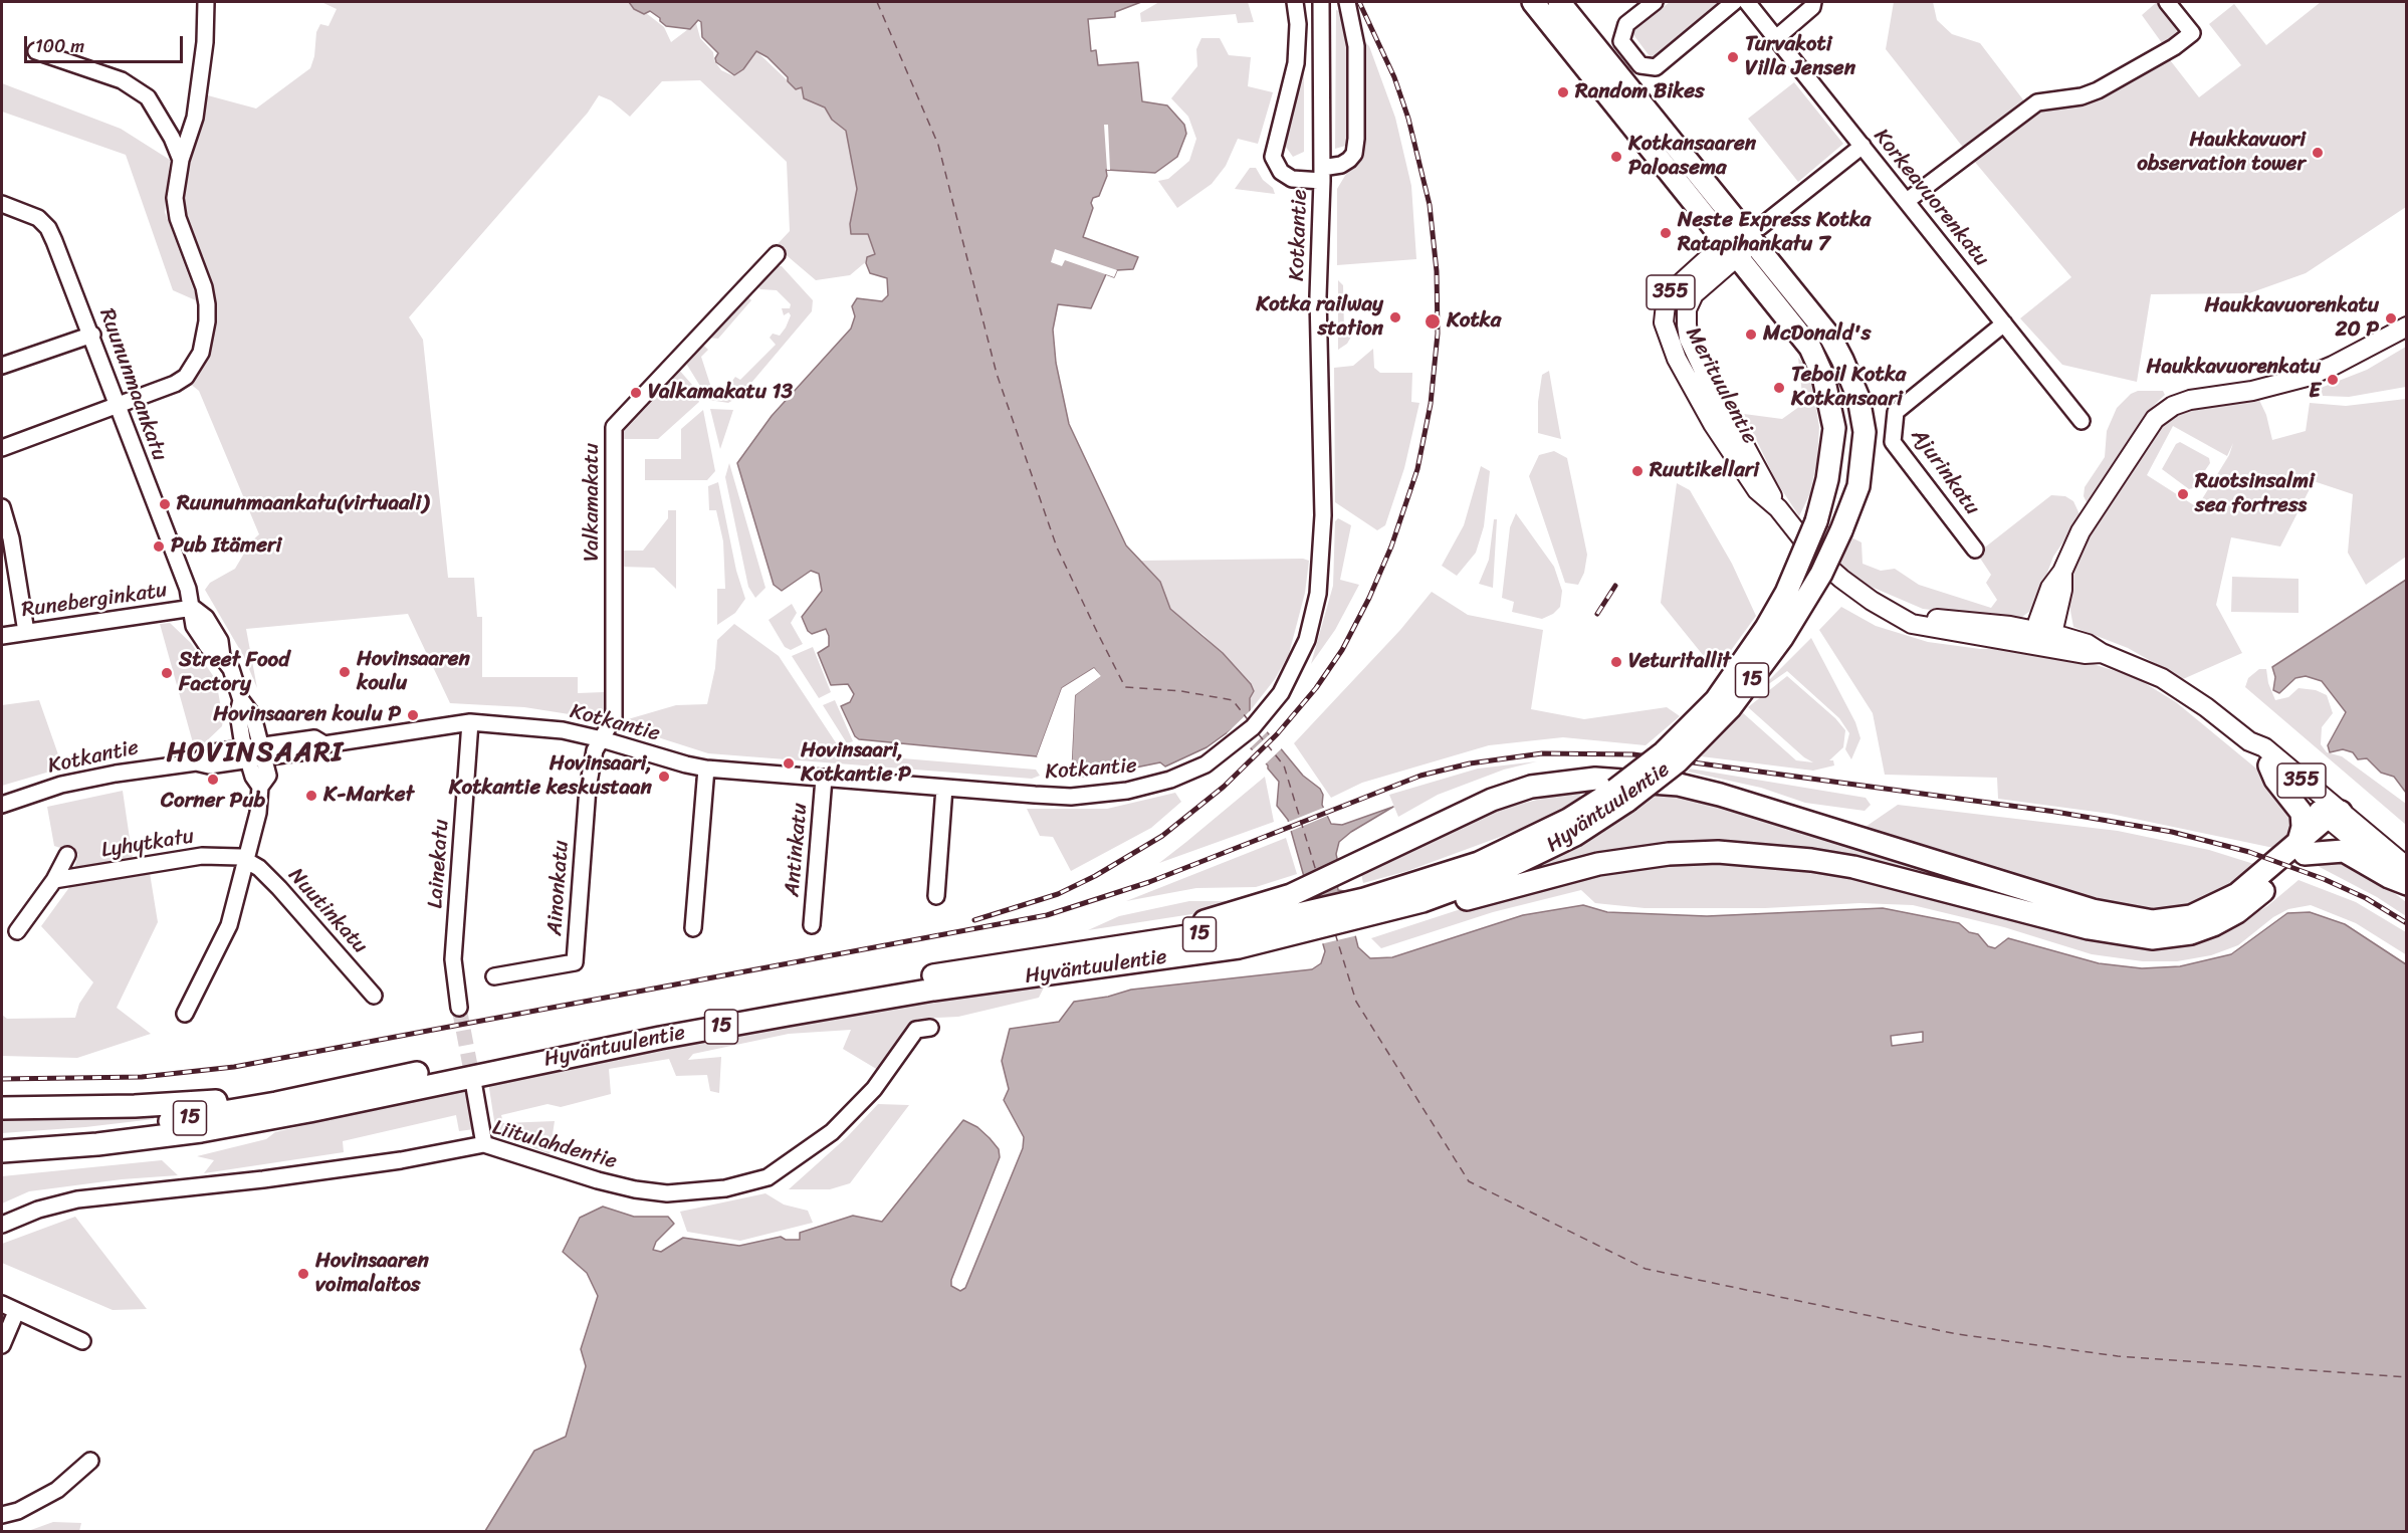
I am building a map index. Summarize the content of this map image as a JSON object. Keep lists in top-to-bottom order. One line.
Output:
{"streets":{"highway":["15","Hyväntuulentie"],"main road":["355","Merituulentie"],"street":["Korkeavuorenkatu","Kotkantie","Ruununmaankatu","Ajurinkatu","Valkamakatu","Runeberginkatu","Lyhytkatu","Antinkatu","Lainekatu","Ainonkatu","Nuutinkatu","Liitulahdentie"]},"crossings":[["Korkeavuorenkatu","Ajurinkatu"],["Kotkantie","Ruununmaankatu"],["Kotkantie","Valkamakatu"],["Kotkantie","Antinkatu"],["Kotkantie","Lainekatu"],["Kotkantie","Ainonkatu"],["Ruununmaankatu","Runeberginkatu"],["Ruununmaankatu","Lyhytkatu"],["Ruununmaankatu","Nuutinkatu"],["Merituulentie","15"],["Merituulentie","Hyväntuulentie"],["Valkamakatu","Ainonkatu"],["15","Hyväntuulentie"],["Lyhytkatu","Nuutinkatu"]],"districts":["HOVINSAARI"],"places":["Turvakoti Villa Jensen","Random Bikes","Haukkavuori observation tower","Kotkansaaren Paloasema","Neste Express Kotka Ratapihankatu 7","Kotka railway station","Haukkavuorenkatu 20 P","Kotka","McDonald's","Haukkavuorenkatu E","Teboil Kotka Kotkansaari","Valkamakatu 13","Ruutikellari","Ruotsinsalmi sea fortress","Ruununmaankatu(virtuaali)","Pub Itämeri","Veturitallit","Hovinsaaren koulu","Street Food Factory","Hovinsaaren koulu P","Hovinsaari, Kotkantie P","Hovinsaari, Kotkantie keskustaan","Corner Pub","K-Market","Hovinsaaren voimalaitos"],"scale_bar":"100 m"}
